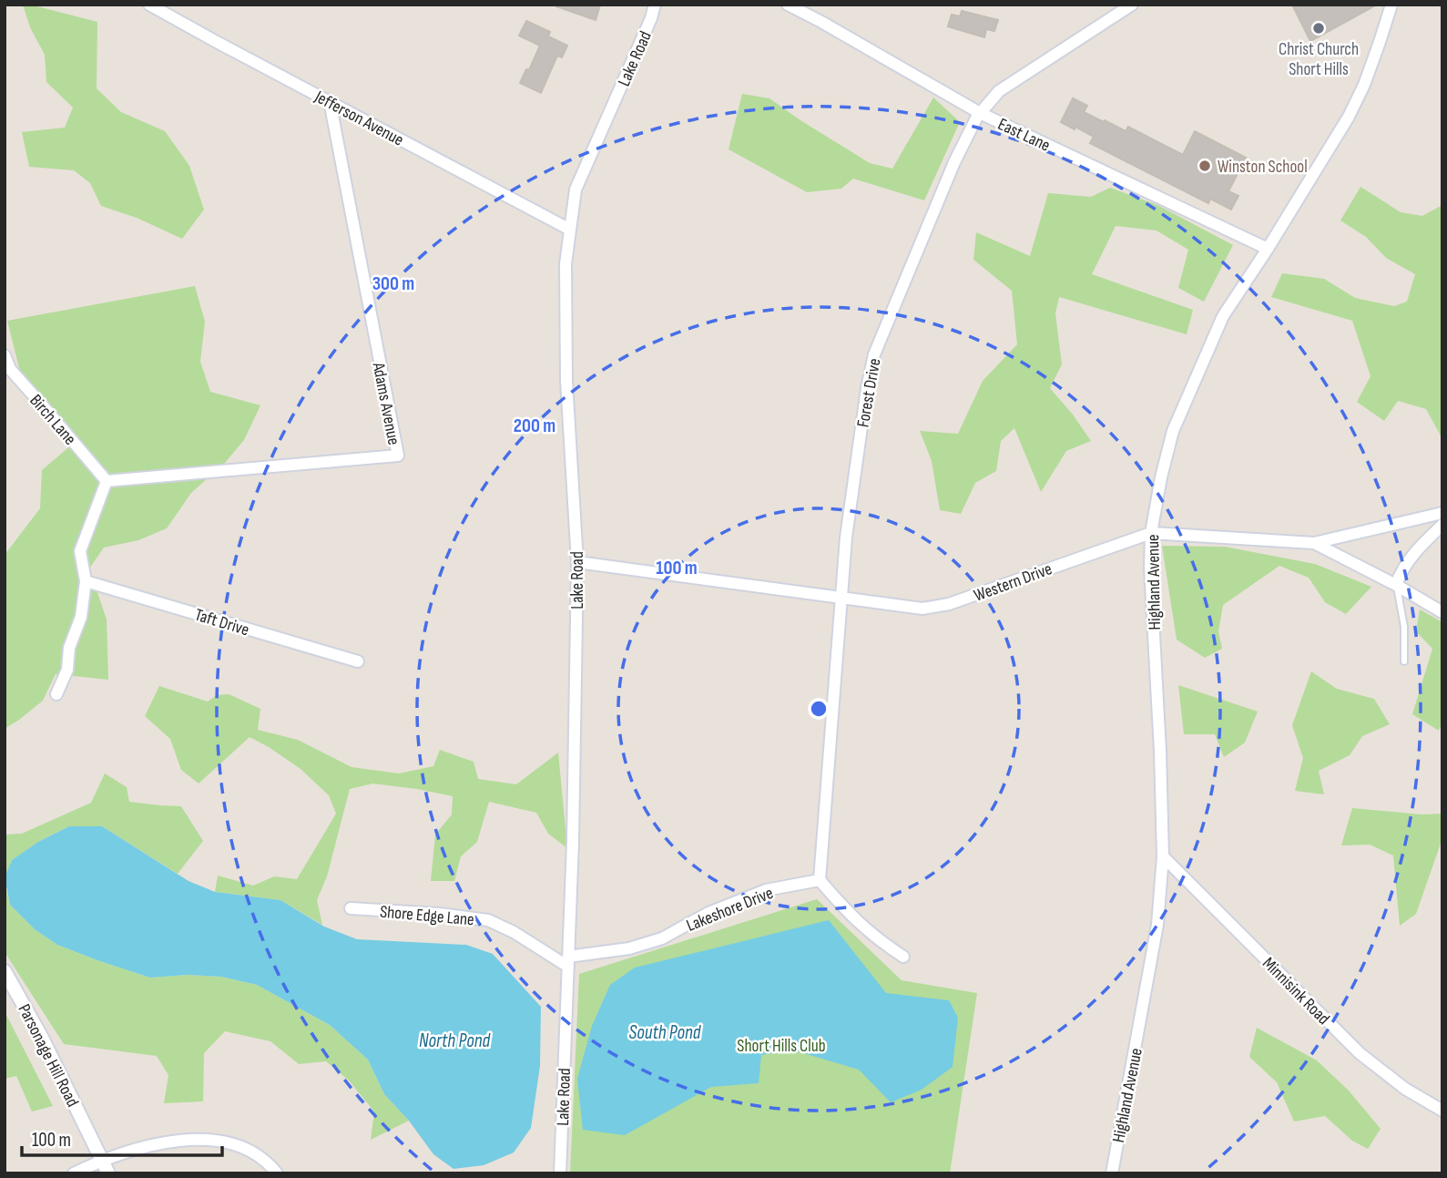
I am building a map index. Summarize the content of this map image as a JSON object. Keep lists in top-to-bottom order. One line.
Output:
{"streets":{"street":["Lake Road","Jefferson Avenue","East Lane","Forest Drive","Adams Avenue","Birch Lane","Western Drive","Highland Avenue","Taft Drive","Lakeshore Drive","Shore Edge Lane","Minnisink Road","Parsonage Hill Road"]},"crossings":[["Lake Road","Jefferson Avenue"],["Lake Road","Western Drive"],["Lake Road","Lakeshore Drive"],["Lake Road","Shore Edge Lane"],["Jefferson Avenue","Adams Avenue"],["East Lane","Forest Drive"],["East Lane","Highland Avenue"],["Forest Drive","Western Drive"],["Forest Drive","Lakeshore Drive"],["Adams Avenue","Birch Lane"],["Western Drive","Highland Avenue"],["Highland Avenue","Minnisink Road"],["Lakeshore Drive","Shore Edge Lane"]],"water":["South Pond","North Pond"],"parks":["Short Hills Club"],"places":["Christ Church Short Hills","Winston School"],"scale_bar":"100 m","rings":["300 m","200 m","100 m"]}
